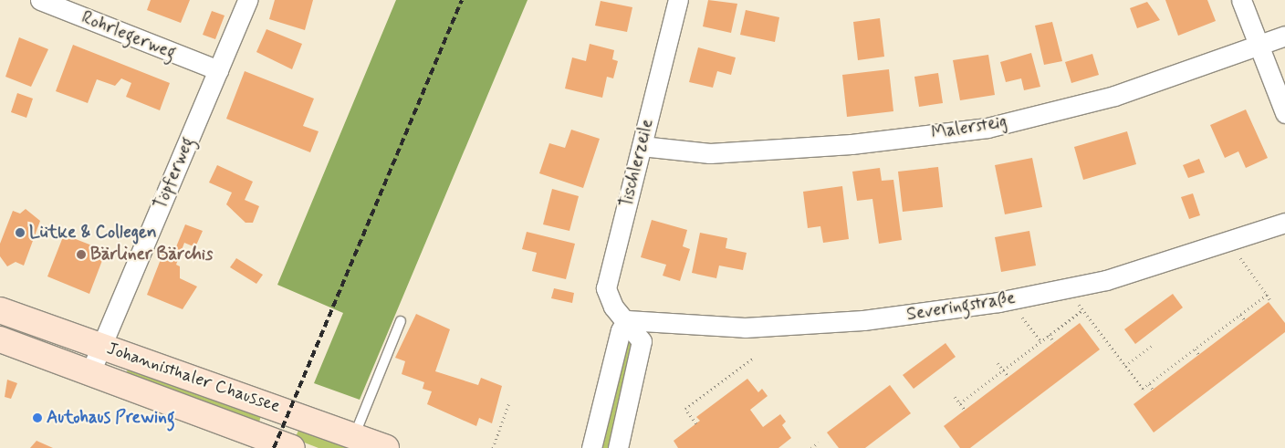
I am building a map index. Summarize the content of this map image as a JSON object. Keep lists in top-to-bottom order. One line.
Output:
{"streets":{"main road":["Johannisthaler Chaussee"],"street":["Rohrlegerweg","Malersteig","Tischlerzeile","Töpferweg","Severingstraße"]},"crossings":[["Rohrlegerweg","Töpferweg"],["Malersteig","Tischlerzeile"],["Tischlerzeile","Severingstraße"],["Töpferweg","Johannisthaler Chaussee"]],"places":["Lütke & Collegen","Bärliner Bärchis","Autohaus Prewing"]}
